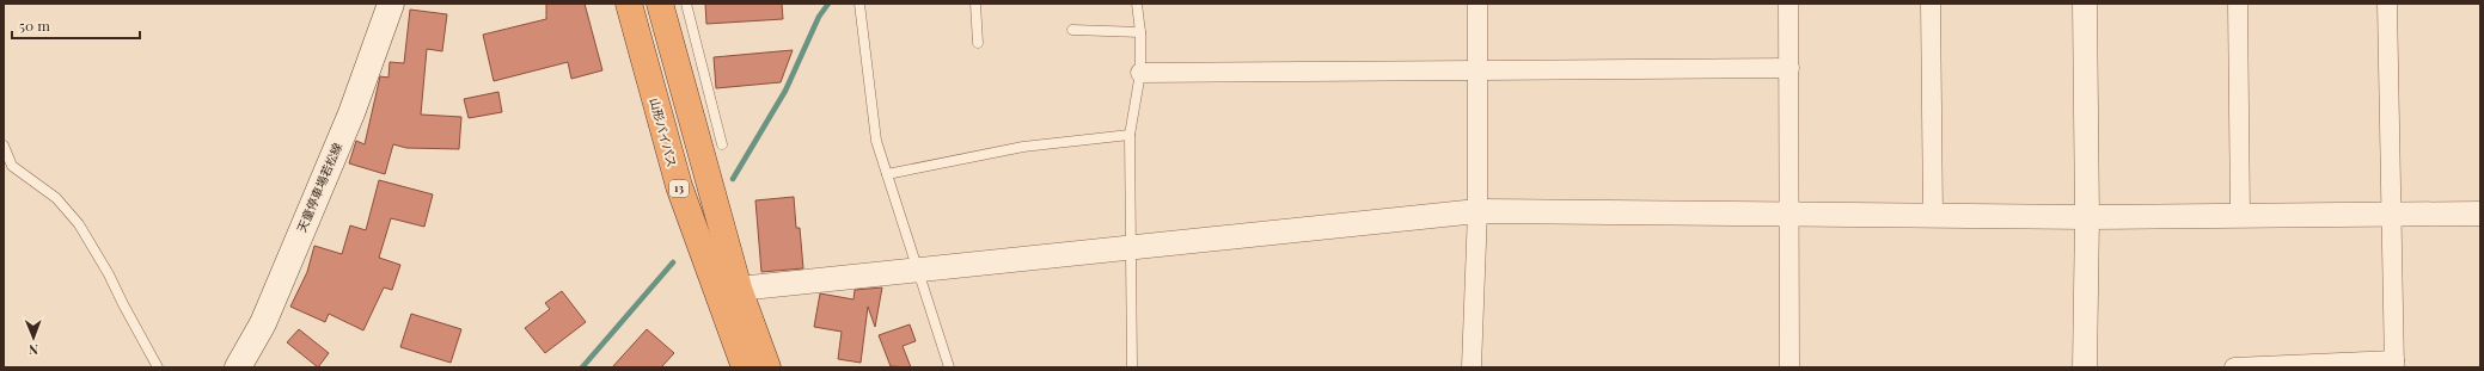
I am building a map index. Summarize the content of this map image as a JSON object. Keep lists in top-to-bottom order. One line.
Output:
{"streets":{"highway":["山形バイパス","13"],"main road":["天童停車場若松線"]},"scale_bar":"50 m","north":"bottom"}
